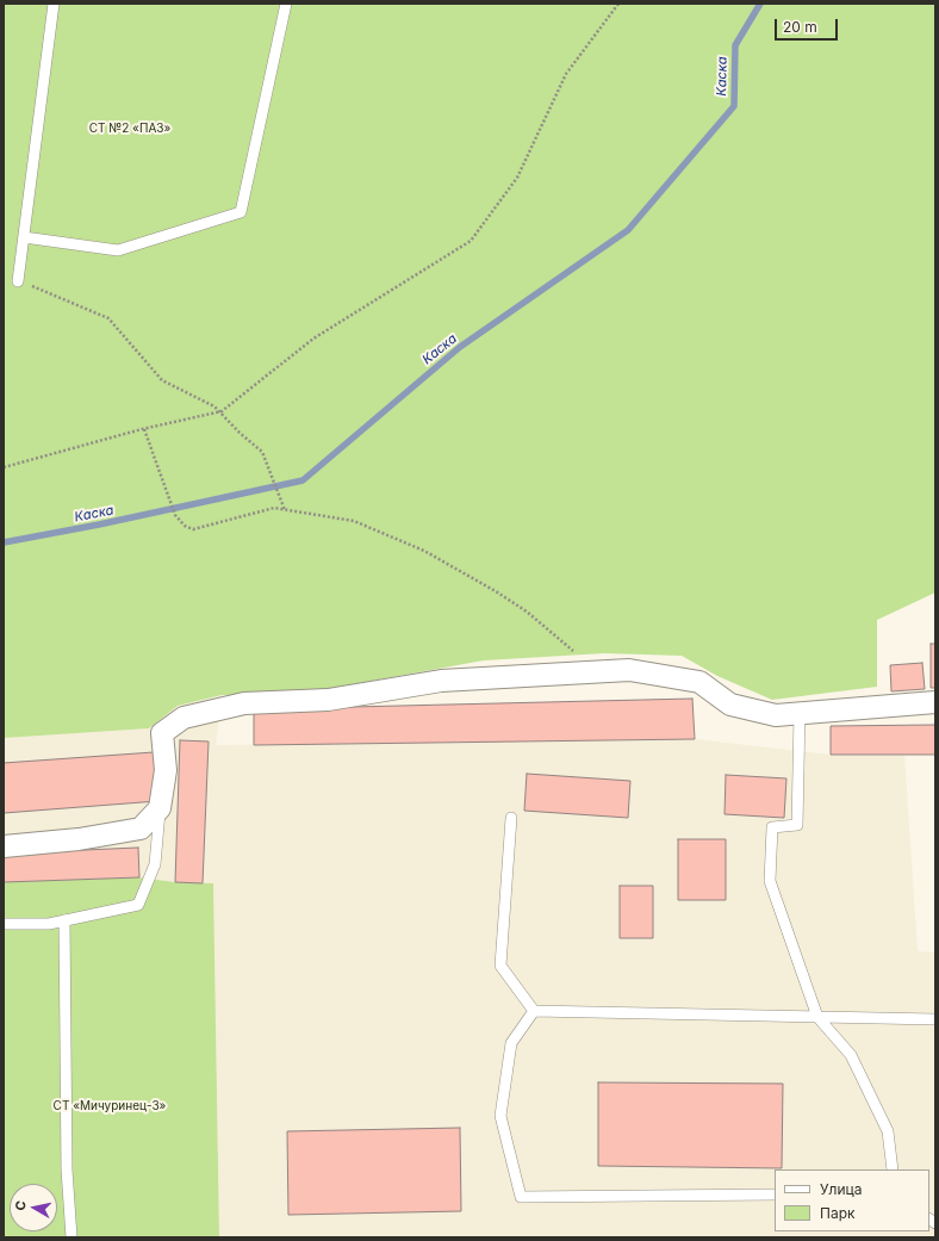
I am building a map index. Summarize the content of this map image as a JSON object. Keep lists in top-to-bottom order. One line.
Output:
{"water":["Каска"],"parks":["СТ №2 «ПАЗ»","СТ «Мичуринец-3»"],"legend":["Улица","Парк"],"scale_bar":"20 m","north":"left"}
